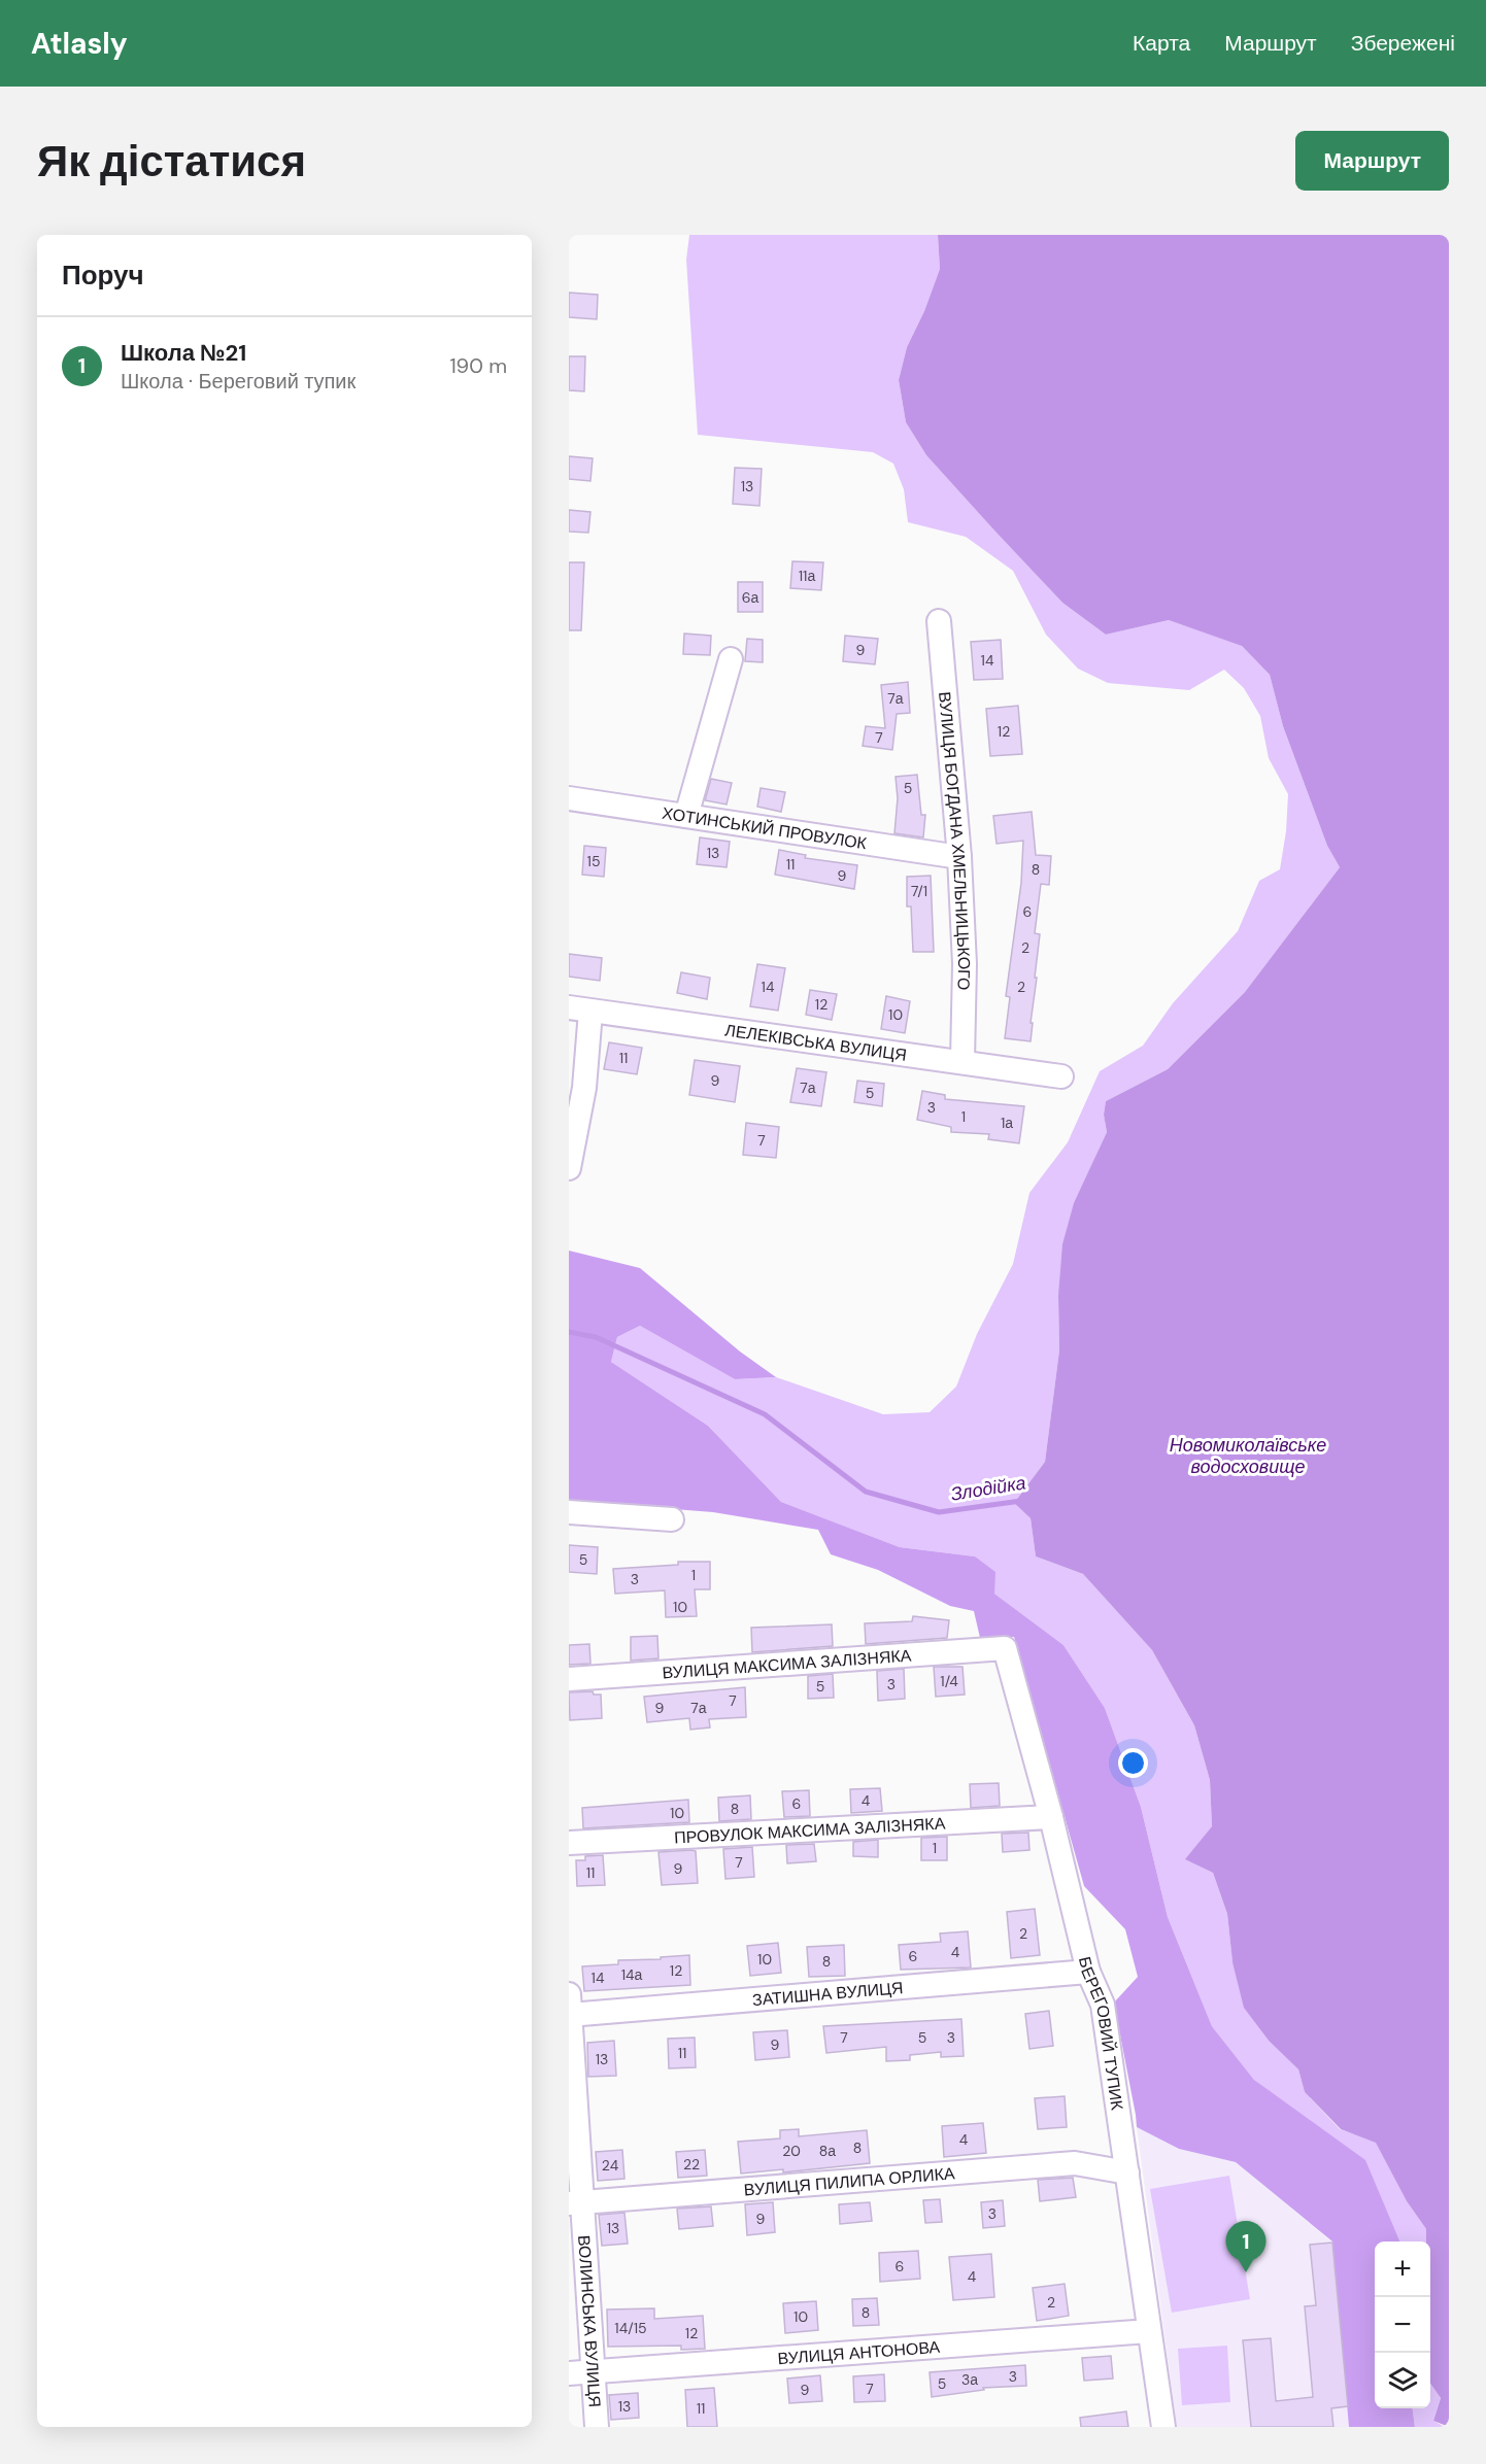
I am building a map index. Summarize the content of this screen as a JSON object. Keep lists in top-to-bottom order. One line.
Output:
{"streets":{"street":["ХОТИНСЬКИЙ ПРОВУЛОК","ВУЛИЦЯ БОГДАНА ХМЕЛЬНИЦЬКОГО","ЛЕЛЕКІВСЬКА ВУЛИЦЯ","ВУЛИЦЯ МАКСИМА ЗАЛІЗНЯКА","ПРОВУЛОК МАКСИМА ЗАЛІЗНЯКА","ЗАТИШНА ВУЛИЦЯ","БЕРЕГОВИЙ ТУПИК","ВУЛИЦЯ ПИЛИПА ОРЛИКА","ВОЛИНСЬКА ВУЛИЦЯ","ВУЛИЦЯ АНТОНОВА"]},"crossings":[["ХОТИНСЬКИЙ ПРОВУЛОК","ВУЛИЦЯ БОГДАНА ХМЕЛЬНИЦЬКОГО"],["ВУЛИЦЯ БОГДАНА ХМЕЛЬНИЦЬКОГО","ЛЕЛЕКІВСЬКА ВУЛИЦЯ"],["ВУЛИЦЯ МАКСИМА ЗАЛІЗНЯКА","БЕРЕГОВИЙ ТУПИК"],["ПРОВУЛОК МАКСИМА ЗАЛІЗНЯКА","БЕРЕГОВИЙ ТУПИК"],["ЗАТИШНА ВУЛИЦЯ","БЕРЕГОВИЙ ТУПИК"],["ЗАТИШНА ВУЛИЦЯ","ВОЛИНСЬКА ВУЛИЦЯ"],["БЕРЕГОВИЙ ТУПИК","ВУЛИЦЯ ПИЛИПА ОРЛИКА"],["БЕРЕГОВИЙ ТУПИК","ВУЛИЦЯ АНТОНОВА"],["ВУЛИЦЯ ПИЛИПА ОРЛИКА","ВОЛИНСЬКА ВУЛИЦЯ"],["ВОЛИНСЬКА ВУЛИЦЯ","ВУЛИЦЯ АНТОНОВА"]],"water":["Новомиколаївське водосховище","Злодійка"],"house_numbers":["13","11а","6а","9","14","7а","12","7","5","13","15","11","8","9","7/1","6","2","14","2","12","10","11","9","7а","5","3","1","1а","7","5","1","3","10","1/4","3","5","7","9","7а","4","6","8","10","1","7","9","11","2","4","6","10","8","12","14а","14","7","5","3","9","11","13","4","8","20","8а","22","24","3","9","13","6","4","2","8","10","14/15","12","3","3а","5","7","9","13","11"],"page":{"header":"Atlasly","nav":["Карта","Маршрут","Збережені"],"buttons":"Маршрут","title":"Як дістатися","heading":"Поруч","list":[{"mark":"1","name":"Школа №21","note":"Школа · Береговий тупик","value":"190 m"}],"pins":"1","map_buttons":["+","−"]}}
